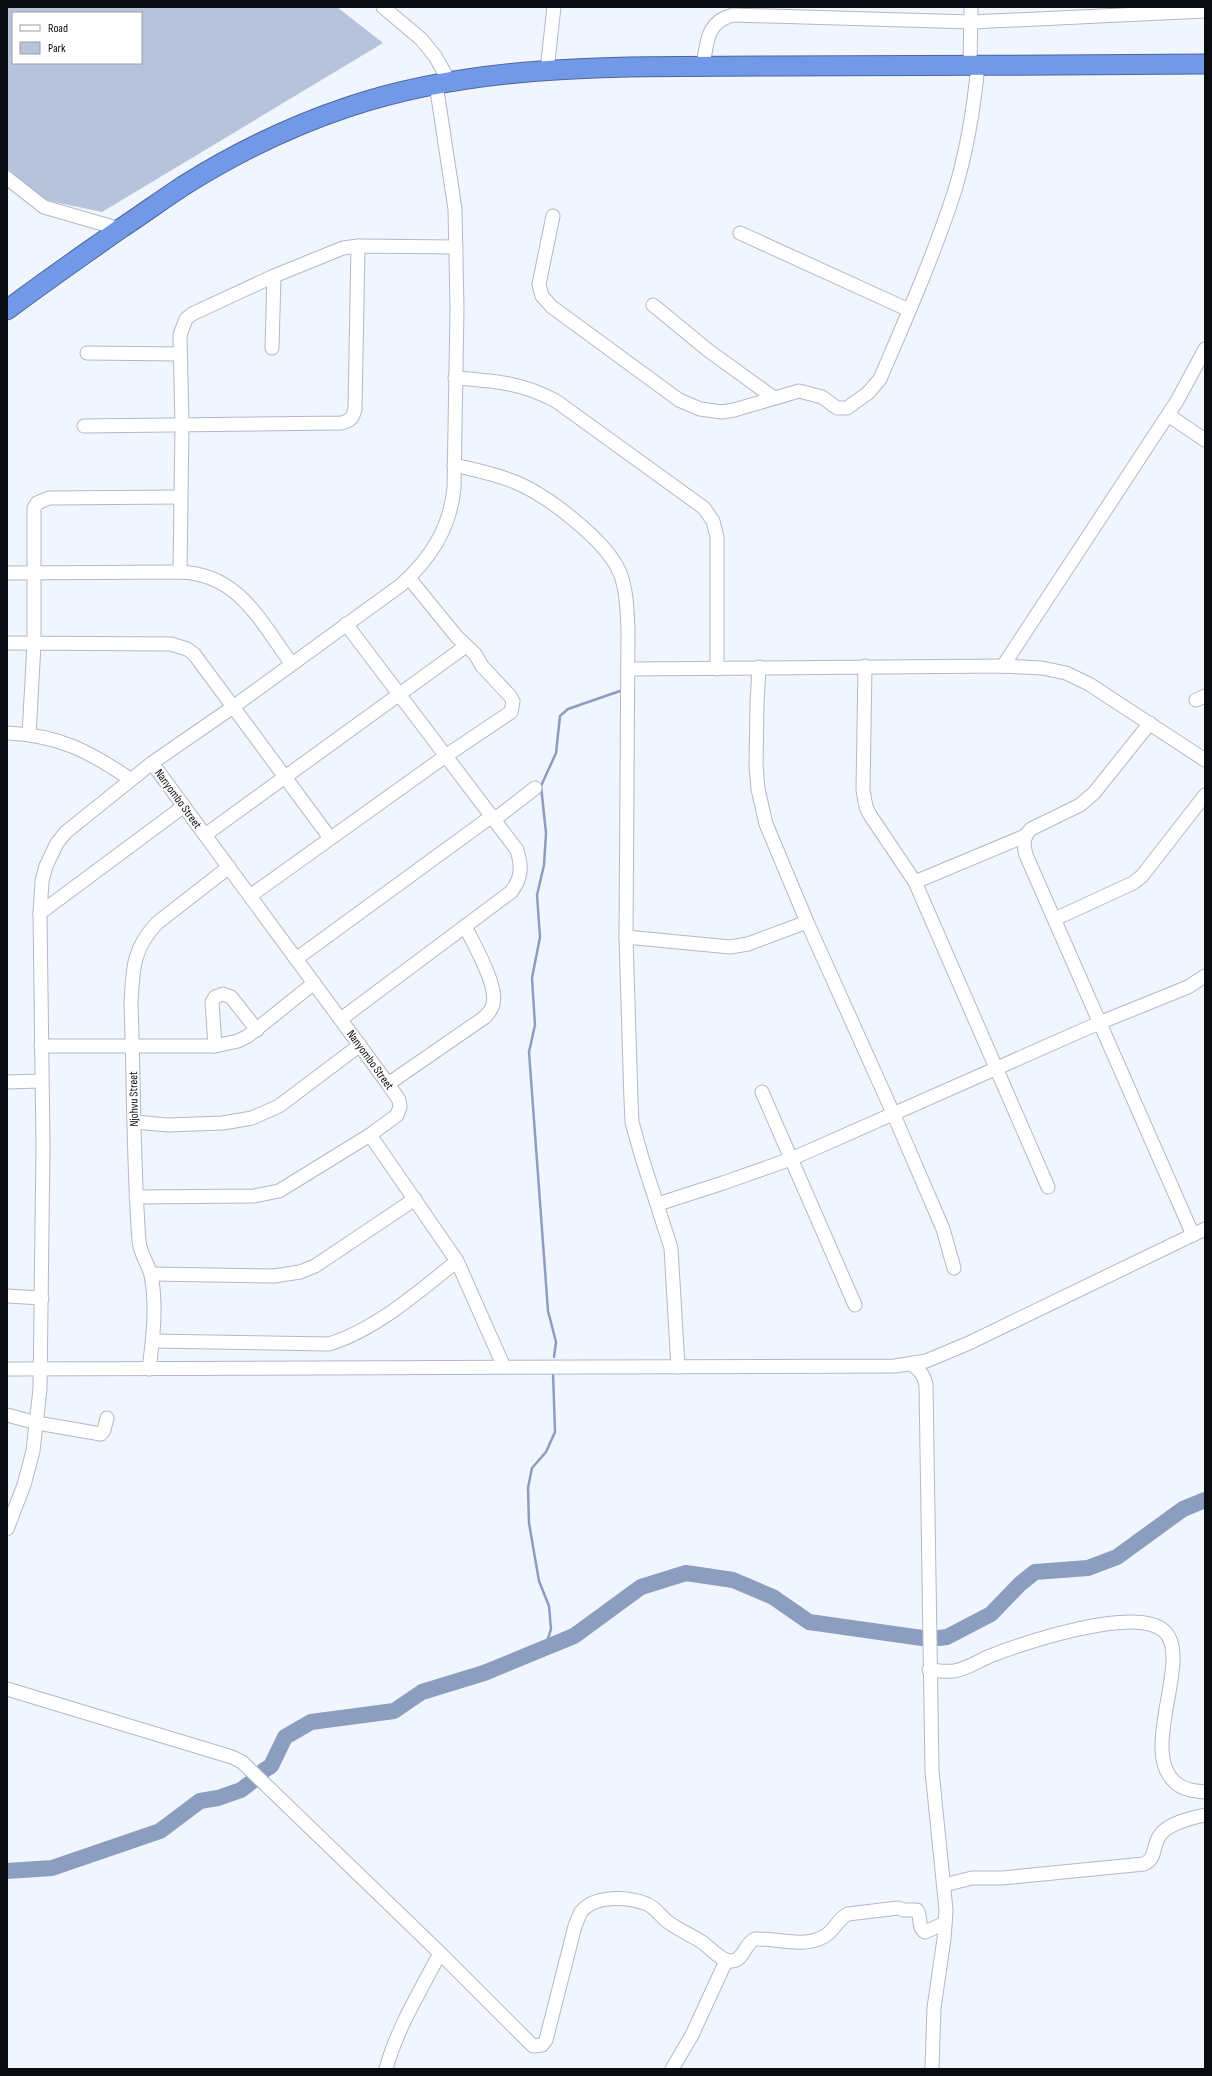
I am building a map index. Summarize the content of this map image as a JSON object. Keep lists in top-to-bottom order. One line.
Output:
{"streets":{"street":["Nanyombo Street","Njohvu Street"]},"crossings":[["Nanyombo Street","Njohvu Street"]],"legend":["Road","Park"]}
